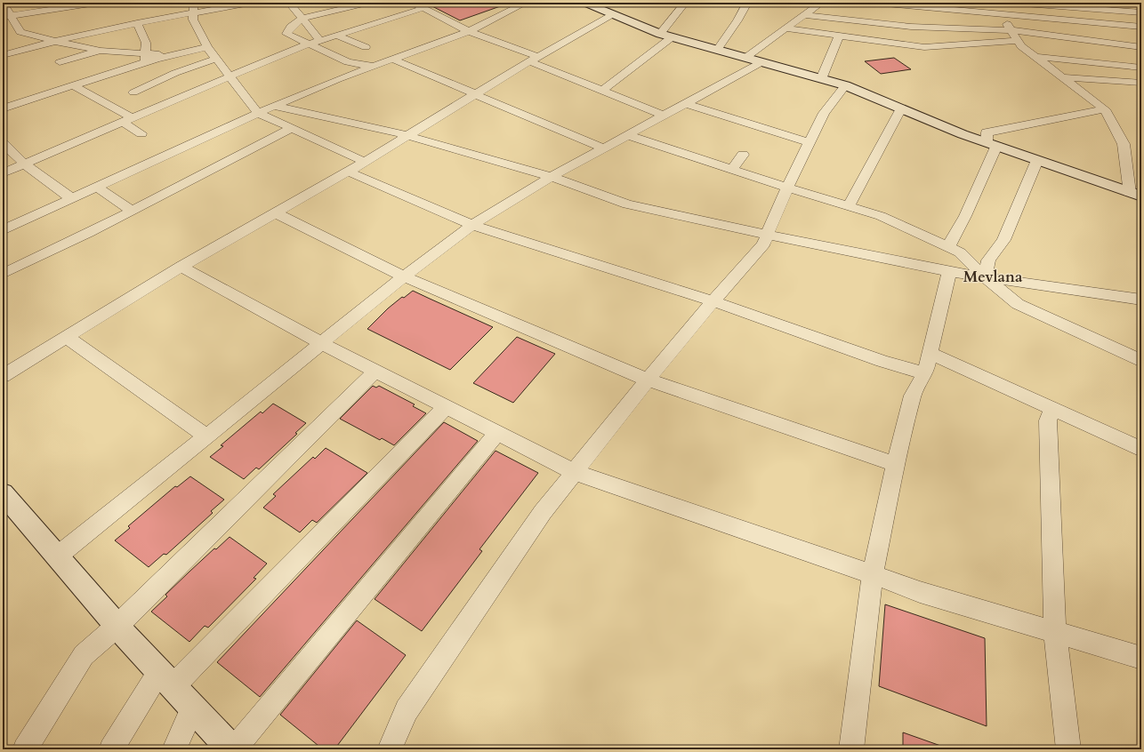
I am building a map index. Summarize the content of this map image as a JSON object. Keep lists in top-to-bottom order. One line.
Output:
{"districts":["Mevlana"]}
